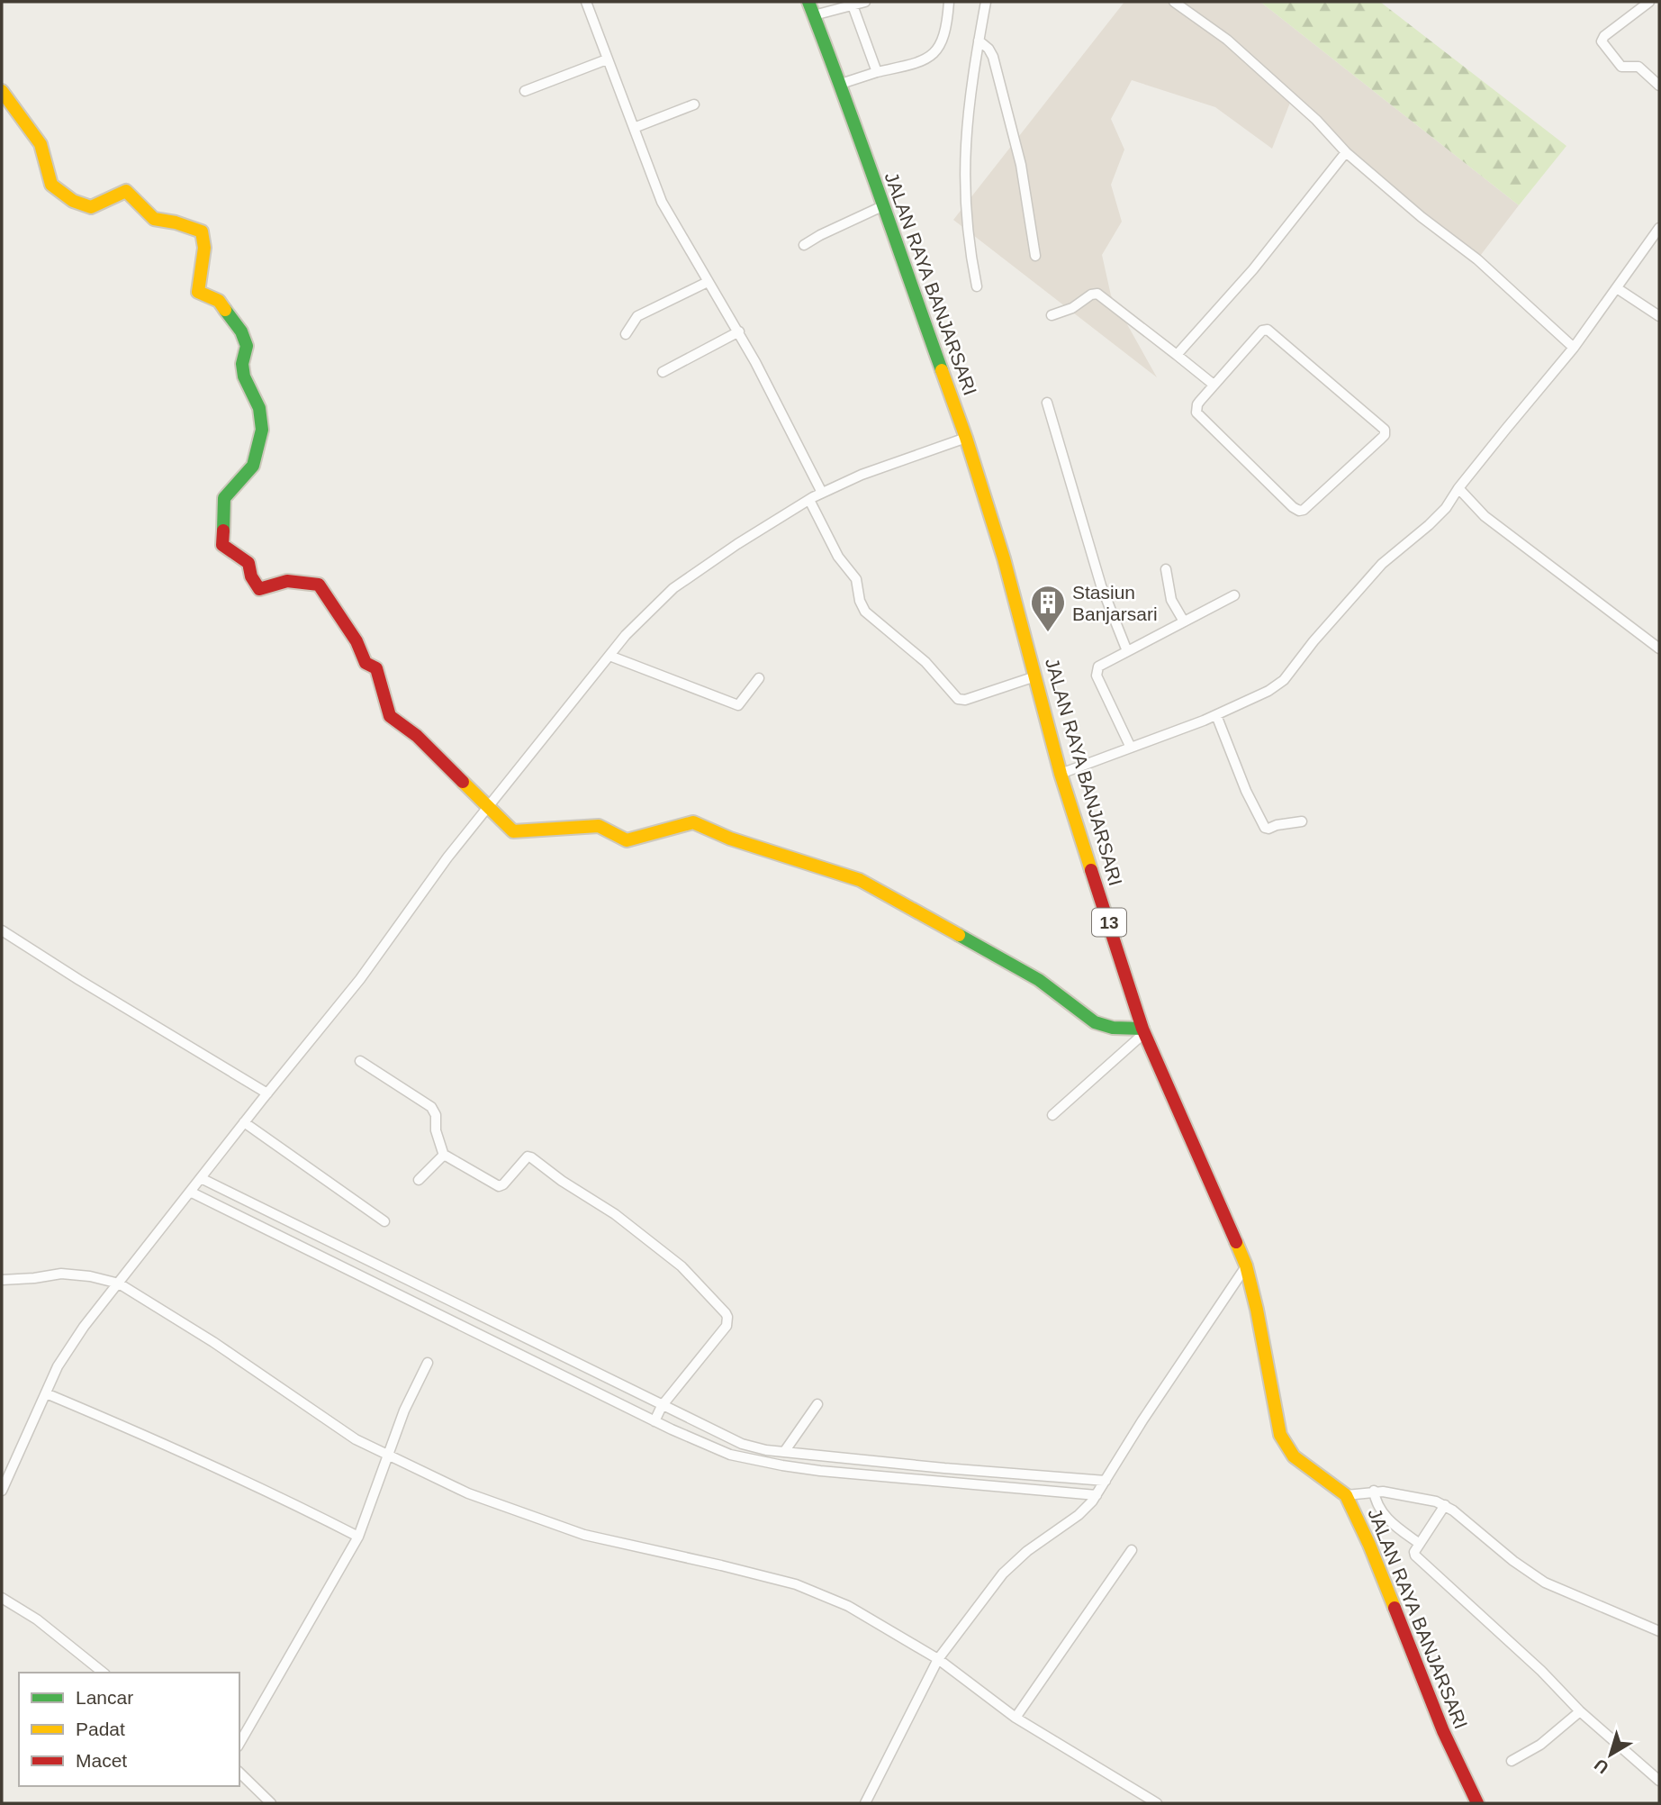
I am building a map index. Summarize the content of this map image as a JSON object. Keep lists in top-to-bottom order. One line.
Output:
{"streets":{"main road":["JALAN RAYA BANJARSARI","13"]},"places":{"building":["Stasiun Banjarsari"]},"legend":["Lancar","Padat","Macet"],"north":"bottom left"}
